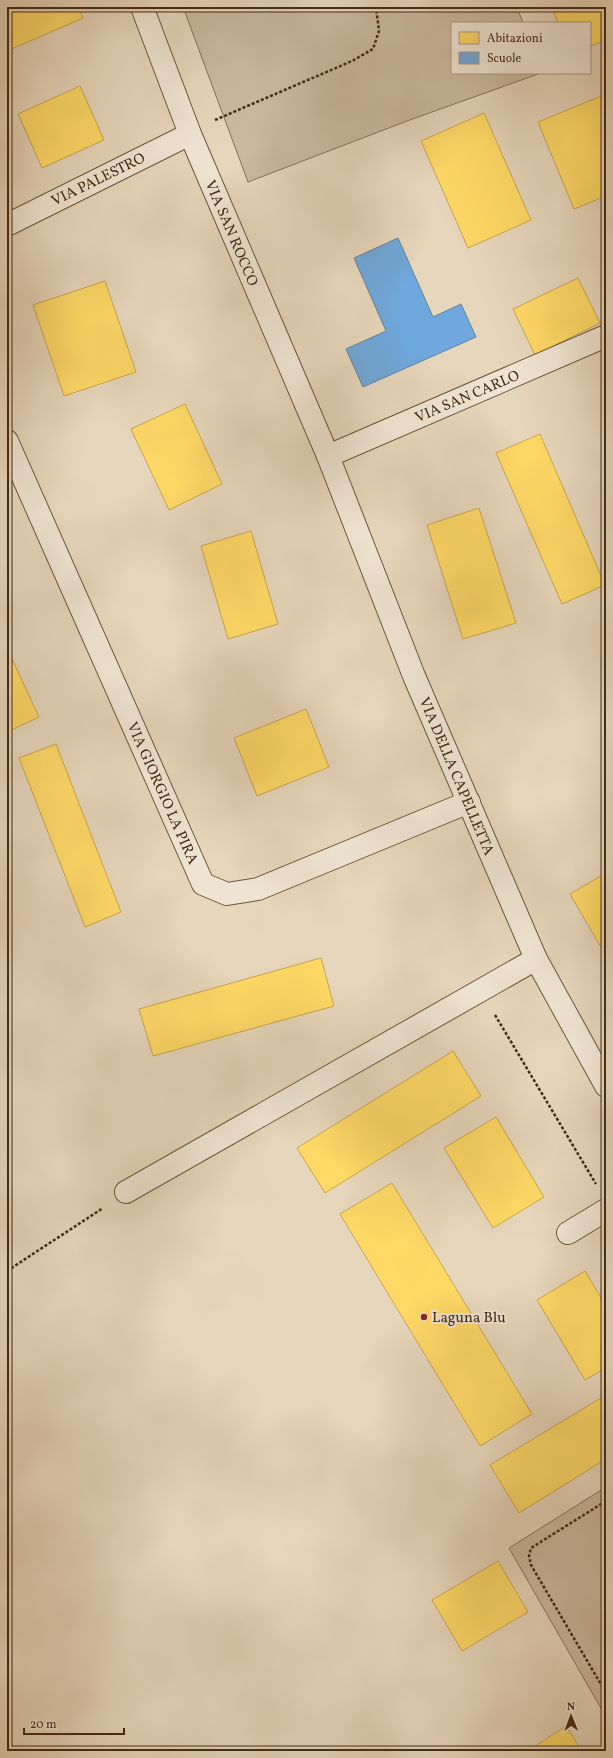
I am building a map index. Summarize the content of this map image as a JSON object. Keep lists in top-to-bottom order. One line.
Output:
{"streets":{"street":["VIA PALESTRO","VIA SAN ROCCO","VIA SAN CARLO","VIA DELLA CAPELLETTA","VIA GIORGIO LA PIRA"]},"crossings":[["VIA PALESTRO","VIA SAN ROCCO"],["VIA SAN ROCCO","VIA SAN CARLO"],["VIA SAN ROCCO","VIA DELLA CAPELLETTA"],["VIA SAN CARLO","VIA DELLA CAPELLETTA"],["VIA DELLA CAPELLETTA","VIA GIORGIO LA PIRA"]],"places":["Laguna Blu"],"legend":["Abitazioni","Scuole"],"scale_bar":"20 m","north":"top"}
